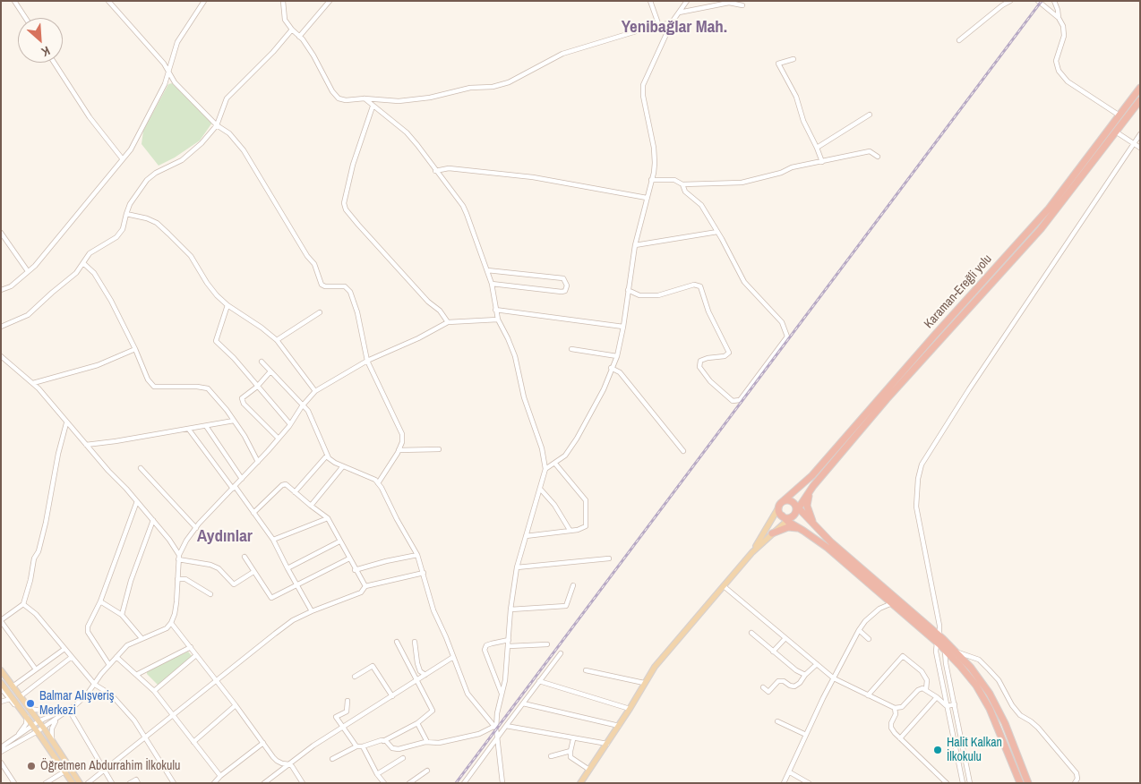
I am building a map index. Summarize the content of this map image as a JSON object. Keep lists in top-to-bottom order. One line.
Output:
{"streets":{"highway":["Karaman-Ereğli yolu"]},"districts":["Yenibağlar Mah.","Aydınlar"],"places":["Balmar Alışveriş Merkezi","Halit Kalkan İlkokulu","Öğretmen Abdurrahim İlkokulu"],"north":"bottom right"}
